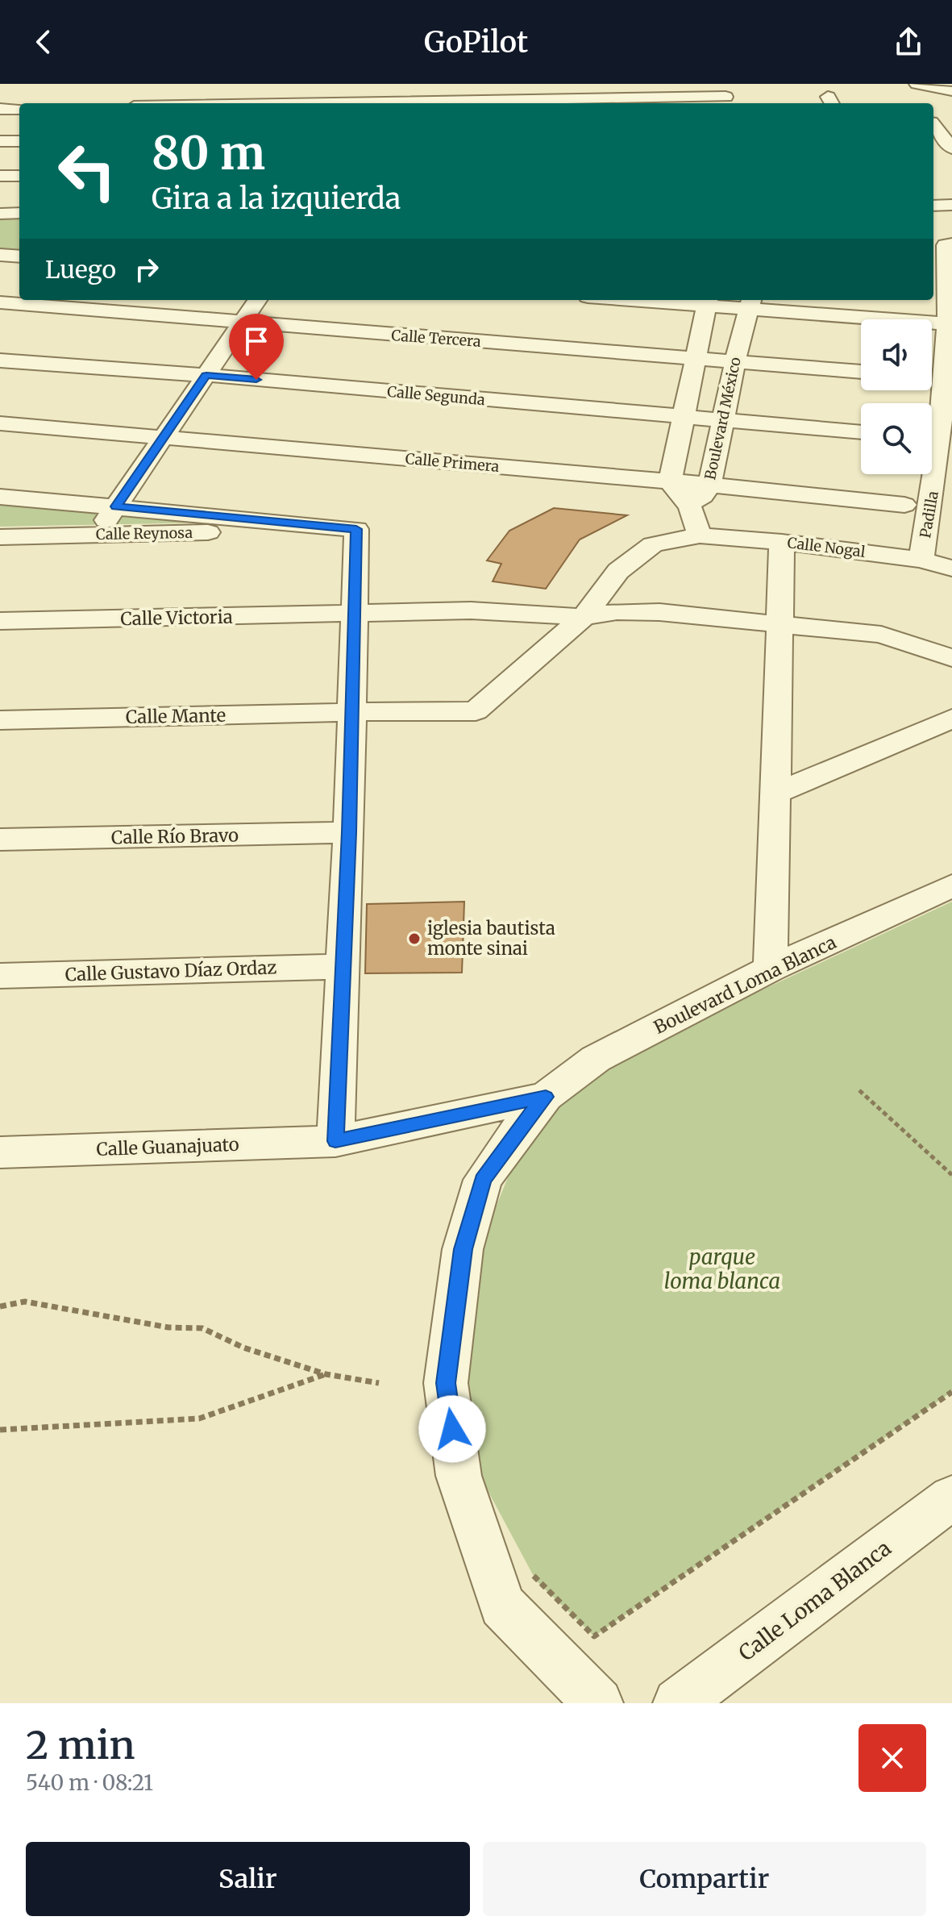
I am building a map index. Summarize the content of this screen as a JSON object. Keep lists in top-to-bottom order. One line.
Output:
{"streets":{"street":["Calle Tercera","Calle Segunda","Boulevard México","Calle Primera","Padilla","Calle Reynosa","Calle Nogal","Calle Victoria","Calle Mante","Calle Río Bravo","Calle Gustavo Díaz Ordaz","Boulevard Loma Blanca","Calle Guanajuato","Calle Loma Blanca"]},"crossings":[["Calle Tercera","Boulevard México"],["Calle Segunda","Boulevard México"],["Boulevard México","Calle Primera"],["Padilla","Calle Nogal"],["Calle Nogal","Calle Victoria"],["Calle Nogal","Calle Mante"],["Calle Victoria","Calle Mante"],["Boulevard Loma Blanca","Calle Guanajuato"]],"parks":["parque loma blanca"],"places":["iglesia bautista monte sinai"],"page":{"header":"GoPilot","turn":["80 m","Gira a la izquierda"],"then":"Luego","heading":["2 min","540 m · 08:21"],"buttons":["Salir","Compartir"]}}
